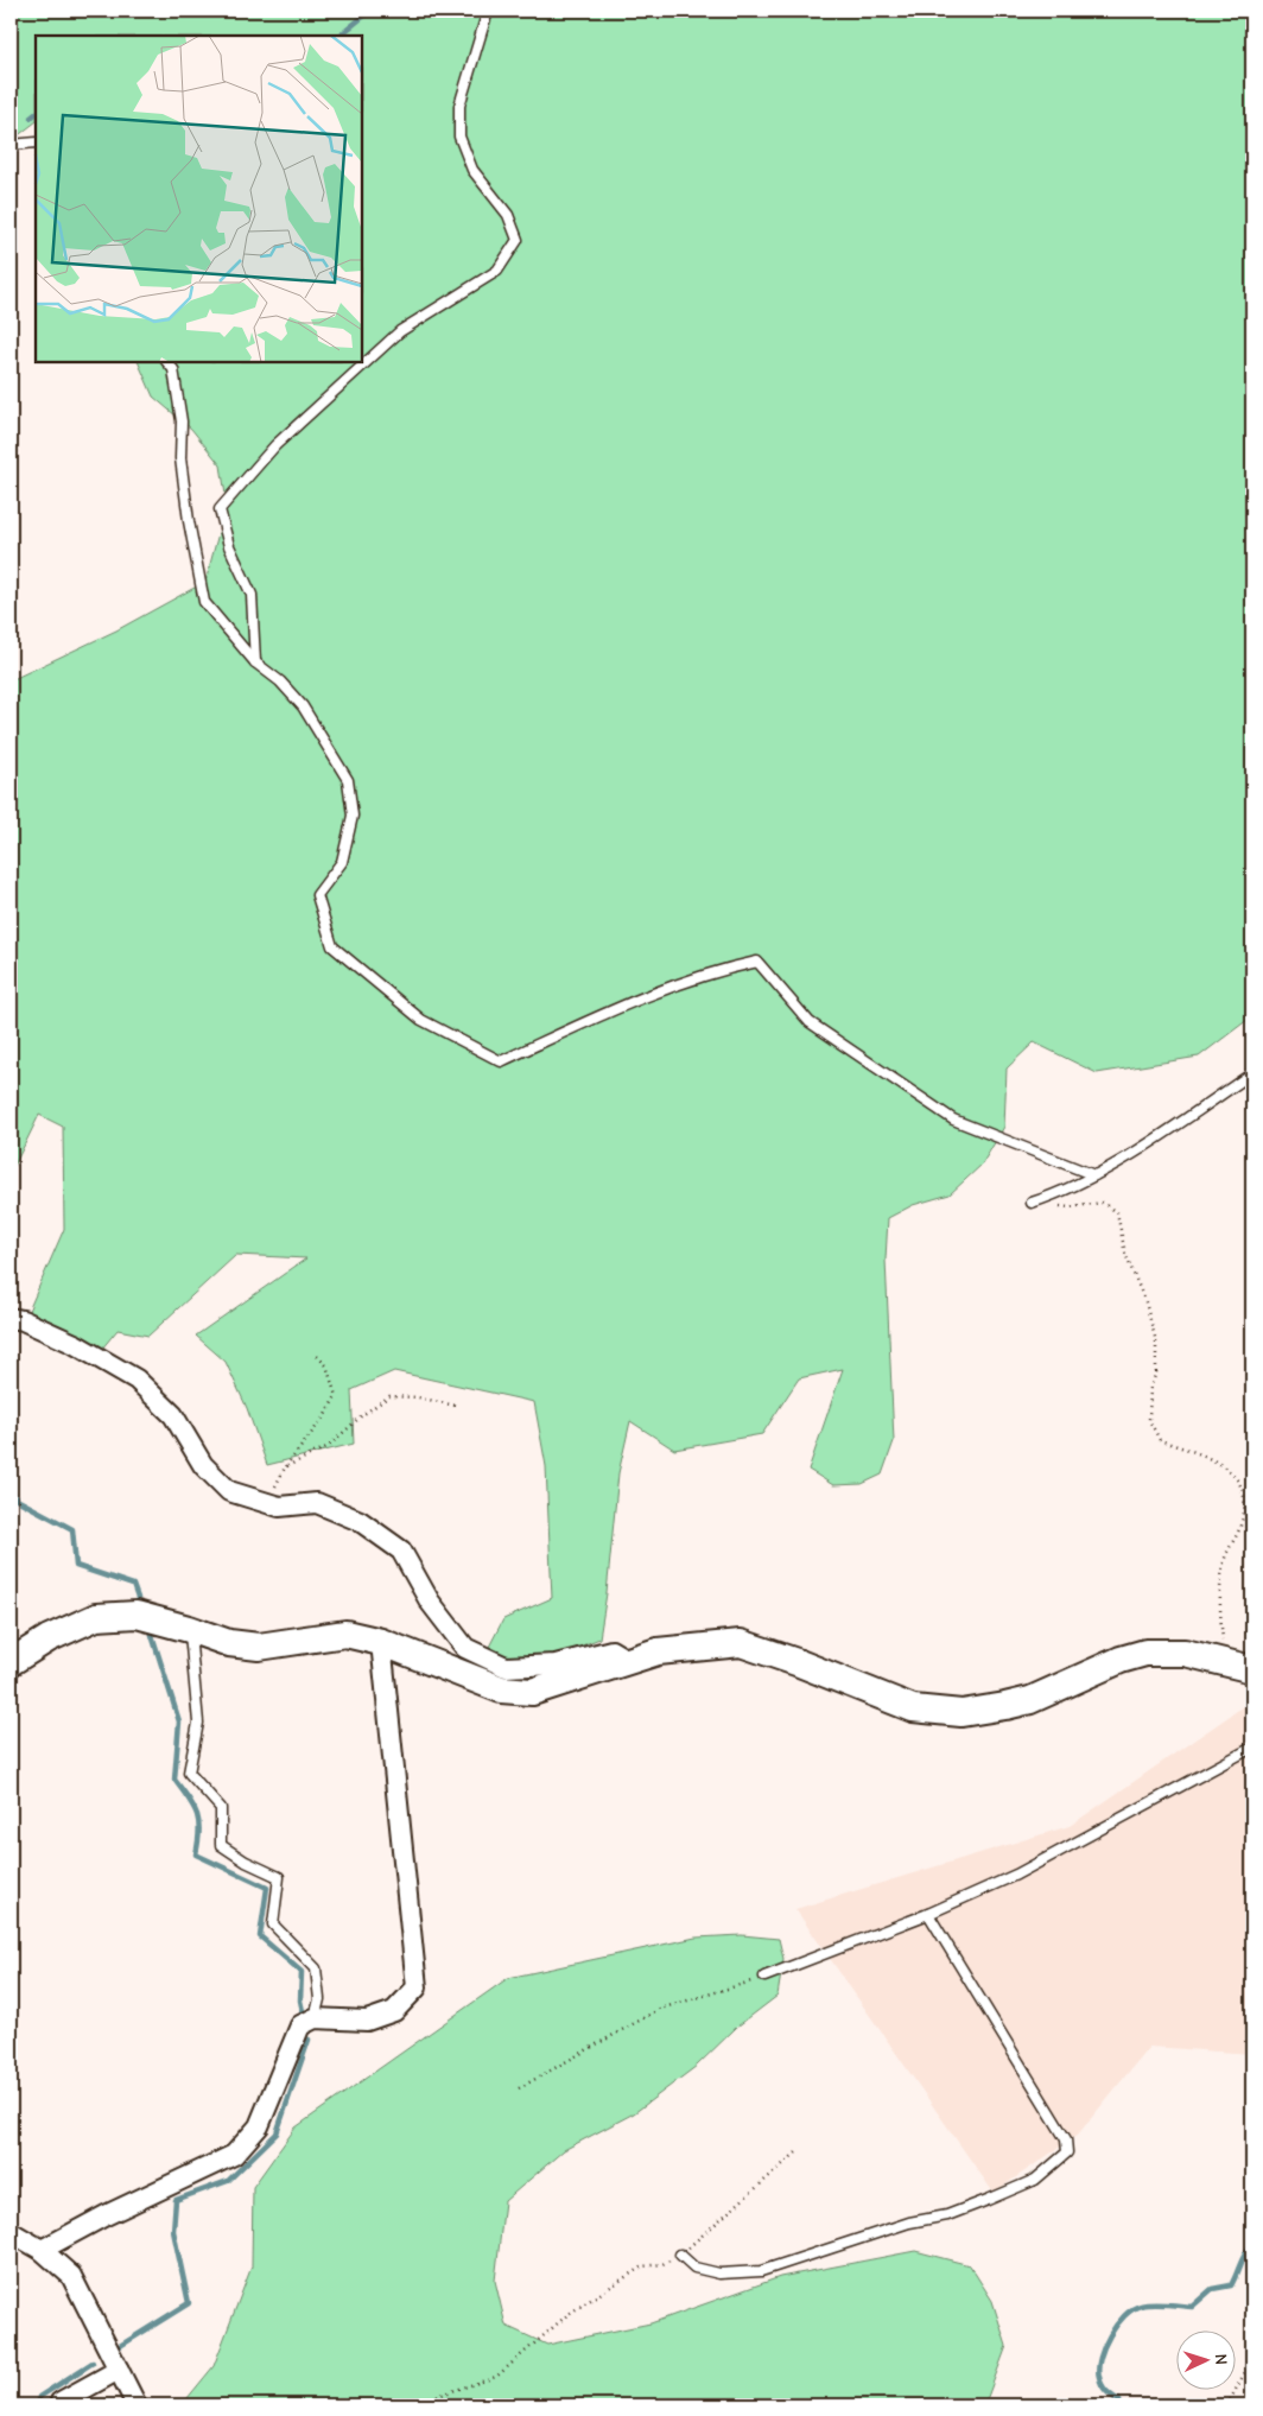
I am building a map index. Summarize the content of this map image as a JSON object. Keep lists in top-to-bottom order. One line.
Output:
{"north":"right"}
